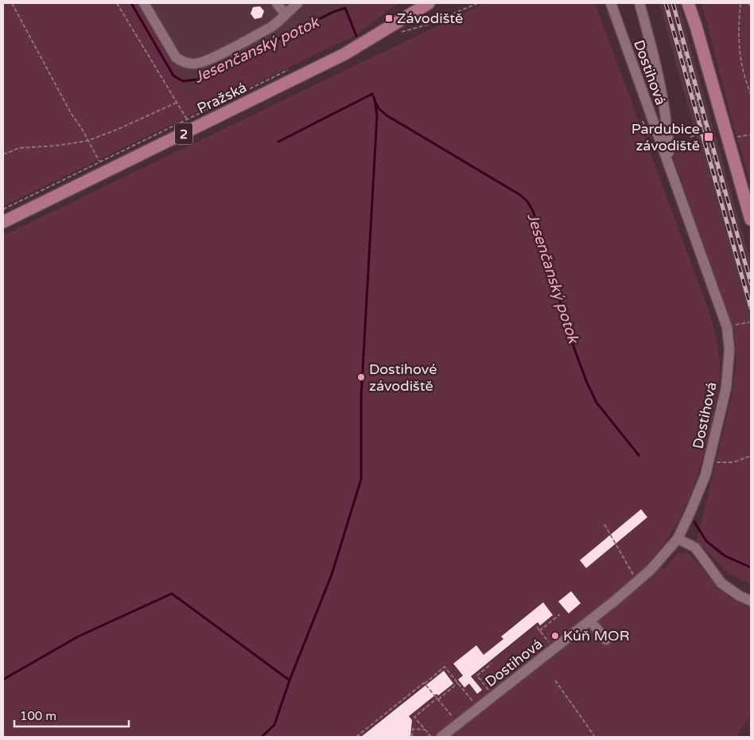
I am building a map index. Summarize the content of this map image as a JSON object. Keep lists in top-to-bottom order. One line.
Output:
{"streets":{"main road":["Pražská","2"],"street":["Dostihová"]},"water":["Jesenčanský potok"],"places":{"transit":["Závodiště","Pardubice závodiště"],"other":["Dostihové závodiště","Kůň MOR"]},"scale_bar":"100 m"}
